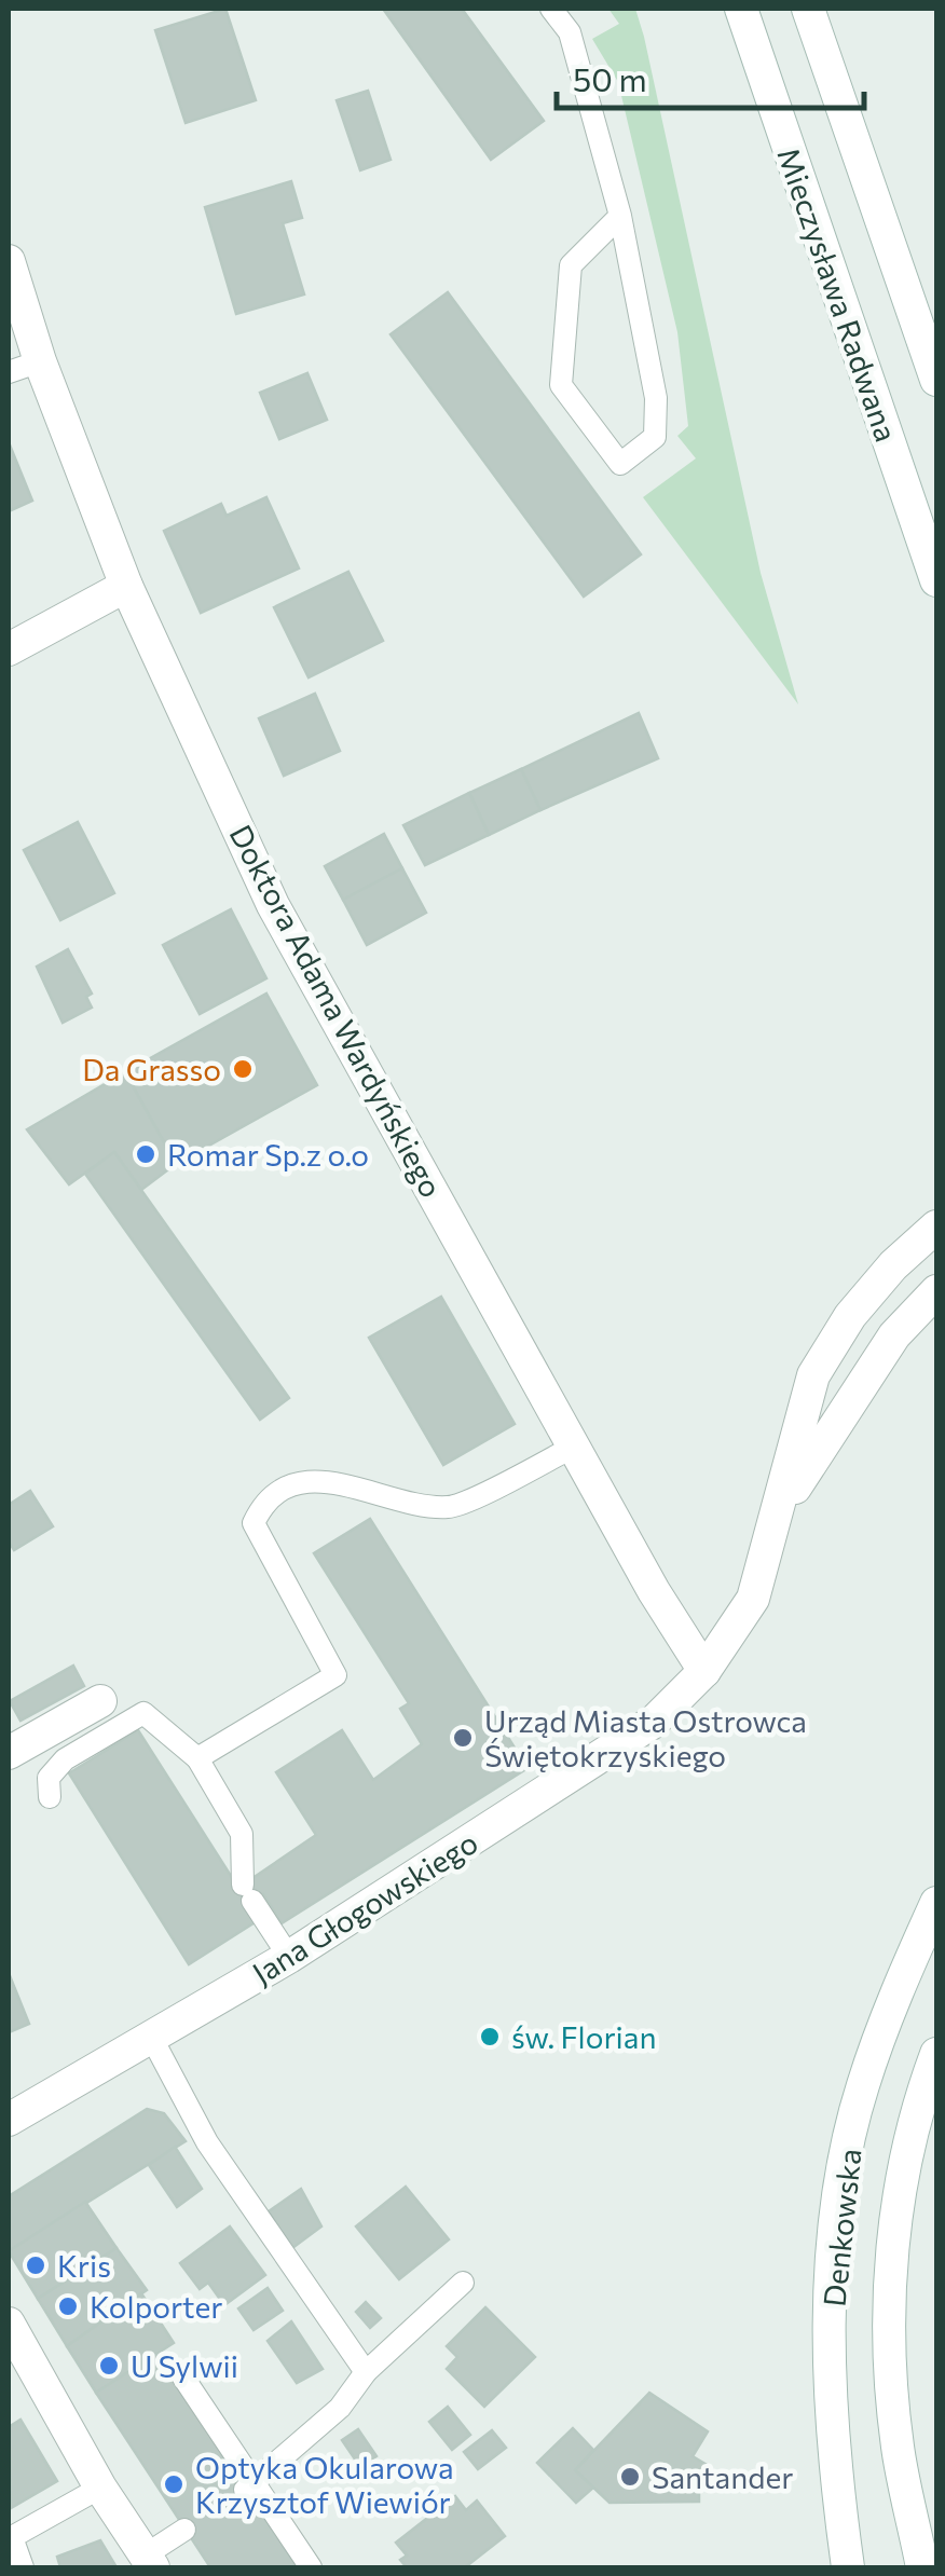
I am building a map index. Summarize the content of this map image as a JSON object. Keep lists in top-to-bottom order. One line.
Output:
{"streets":{"street":["Mieczysława Radwana","Doktora Adama Wardyńskiego","Jana Głogowskiego","Denkowska"]},"crossings":[["Doktora Adama Wardyńskiego","Jana Głogowskiego"]],"places":["Da Grasso","Romar Sp.z o.o","Urząd Miasta Ostrowca Świętokrzyskiego","św. Florian","Kris","Kolporter","U Sylwii","Santander","Optyka Okularowa Krzysztof Wiewiór"],"scale_bar":"50 m"}
